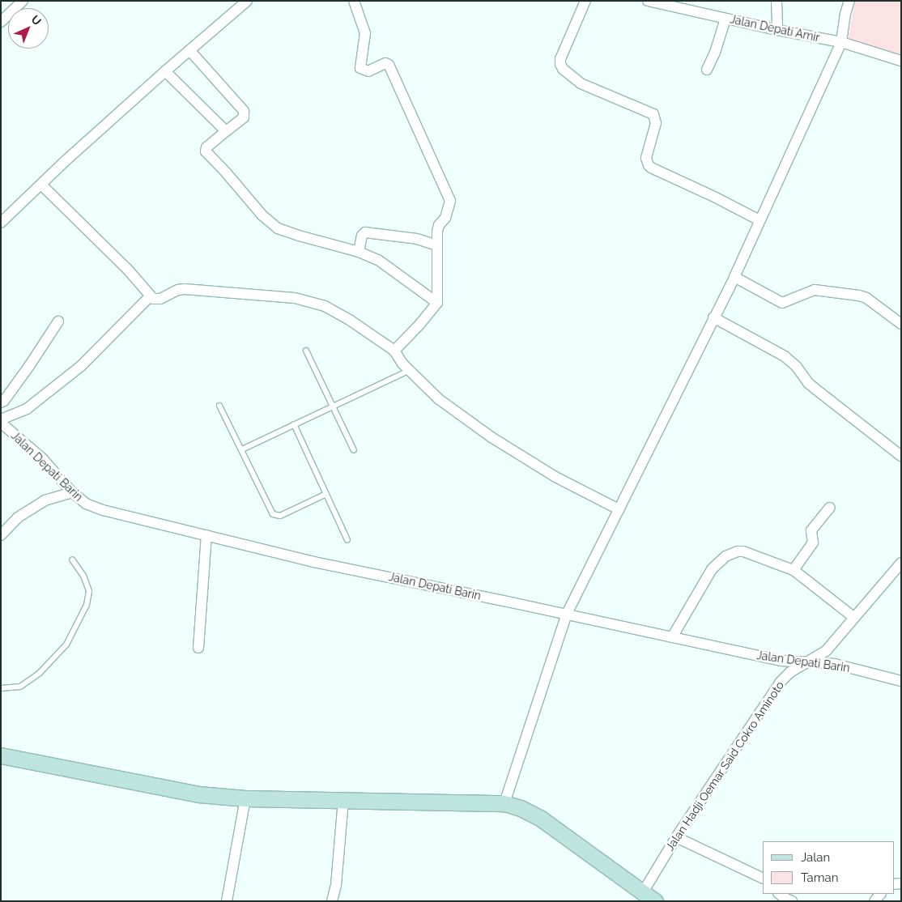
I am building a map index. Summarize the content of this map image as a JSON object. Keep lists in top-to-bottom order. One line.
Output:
{"streets":{"street":["Jalan Depati Amir","Jalan Depati Barin","Jalan Hadji Oemar Said Cokro Aminoto"]},"crossings":[["Jalan Depati Barin","Jalan Hadji Oemar Said Cokro Aminoto"]],"legend":["Jalan","Taman"],"north":"top right"}
